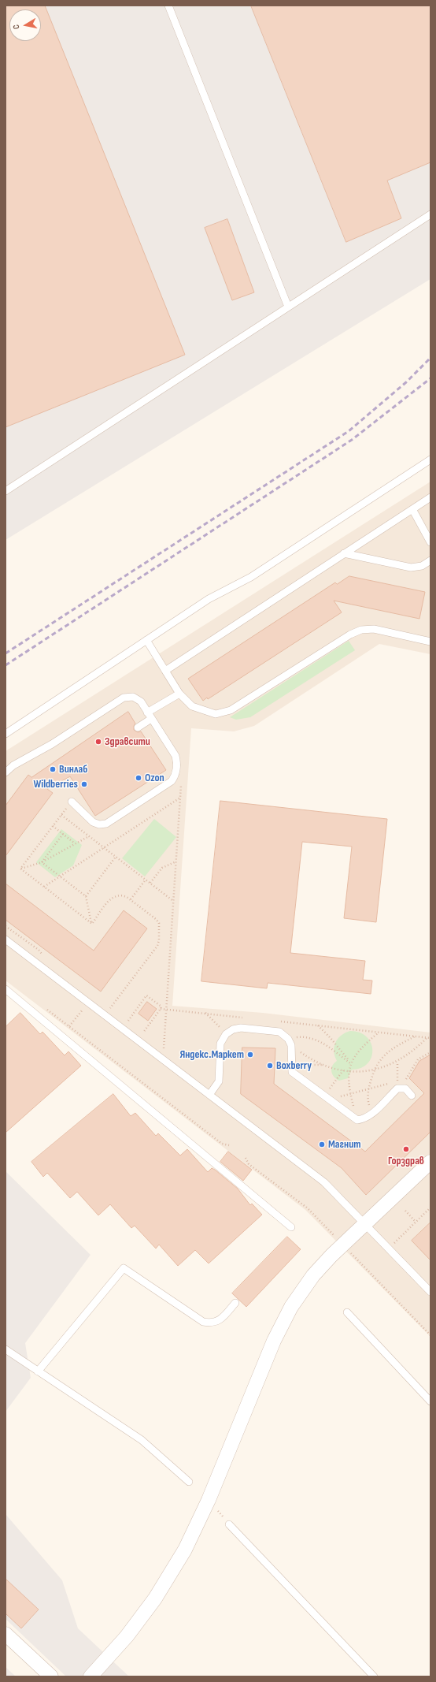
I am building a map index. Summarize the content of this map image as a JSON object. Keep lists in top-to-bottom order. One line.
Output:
{"places":["Здравсити","Винлаб","Ozon","Wildberries","Яндекс.Маркет","Boxberry","Магнит","Горздрав"],"north":"left"}
